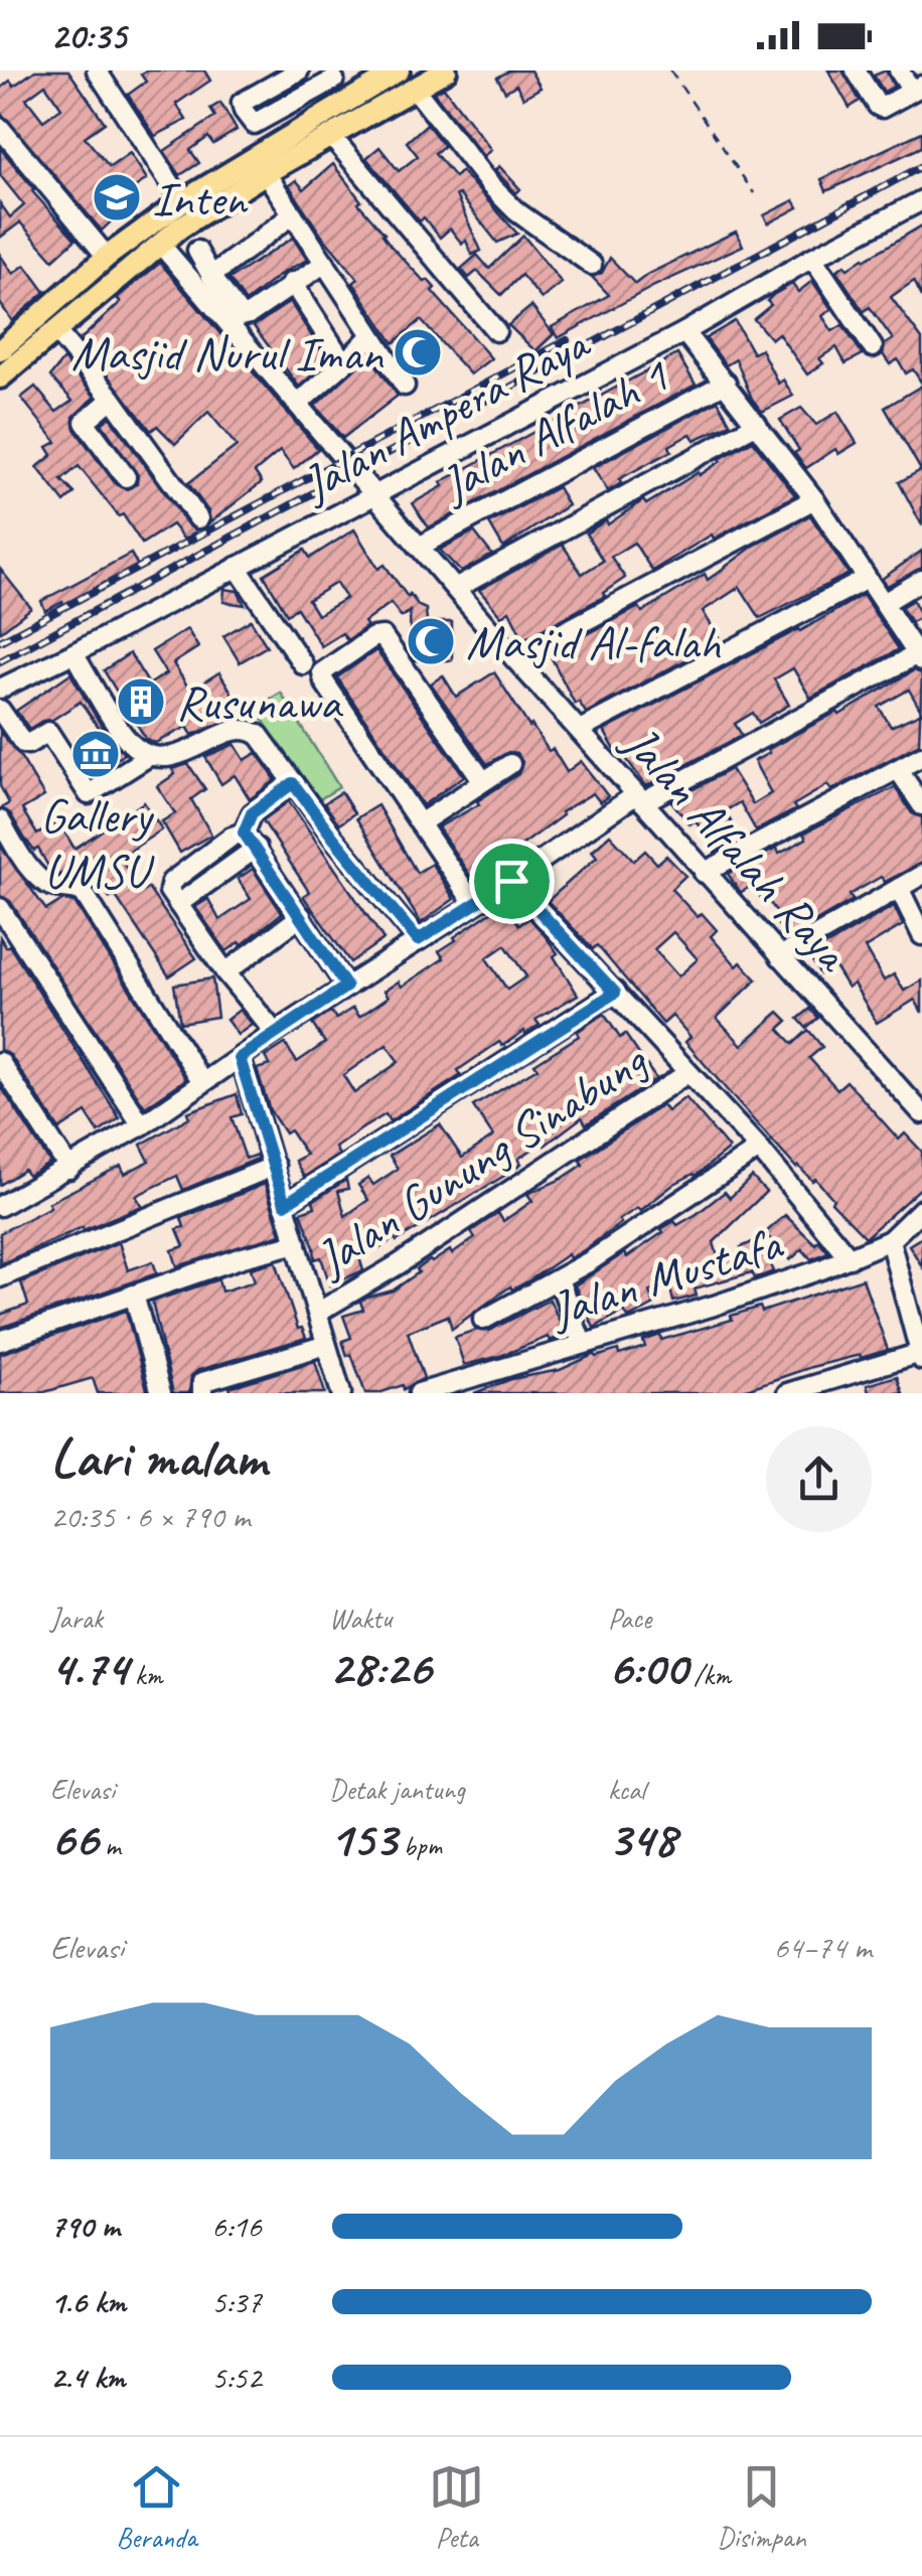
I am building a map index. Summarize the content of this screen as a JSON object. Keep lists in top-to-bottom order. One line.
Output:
{"streets":{"street":["Jalan Ampera Raya","Jalan Alfalah 1","Jalan Alfalah Raya","Jalan Gunung Sinabung","Jalan Mustafa"]},"crossings":[["Jalan Ampera Raya","Jalan Alfalah Raya"],["Jalan Alfalah 1","Jalan Alfalah Raya"]],"places":{"school or university":["Inten"],"mosque":["Masjid Nurul Iman","Masjid Al-falah"],"building":["Rusunawa"],"museum":["Gallery UMSU"]},"page":{"status":"20:35","heading":["Lari malam","20:35 · 6 × 790 m"],"stats":[["Jarak","4.74 km"],["Waktu","28:26"],["Pace","6:00 /km"],["Elevasi","66 m"],["Detak jantung","153 bpm"],["kcal","348"]],"chart":["Elevasi","64–74 m"],"list":[{"name":"790 m","note":"6:16"},{"name":"1.6 km","note":"5:37"},{"name":"2.4 km","note":"5:52"}],"tabs":["Beranda","Peta","Disimpan"]}}
